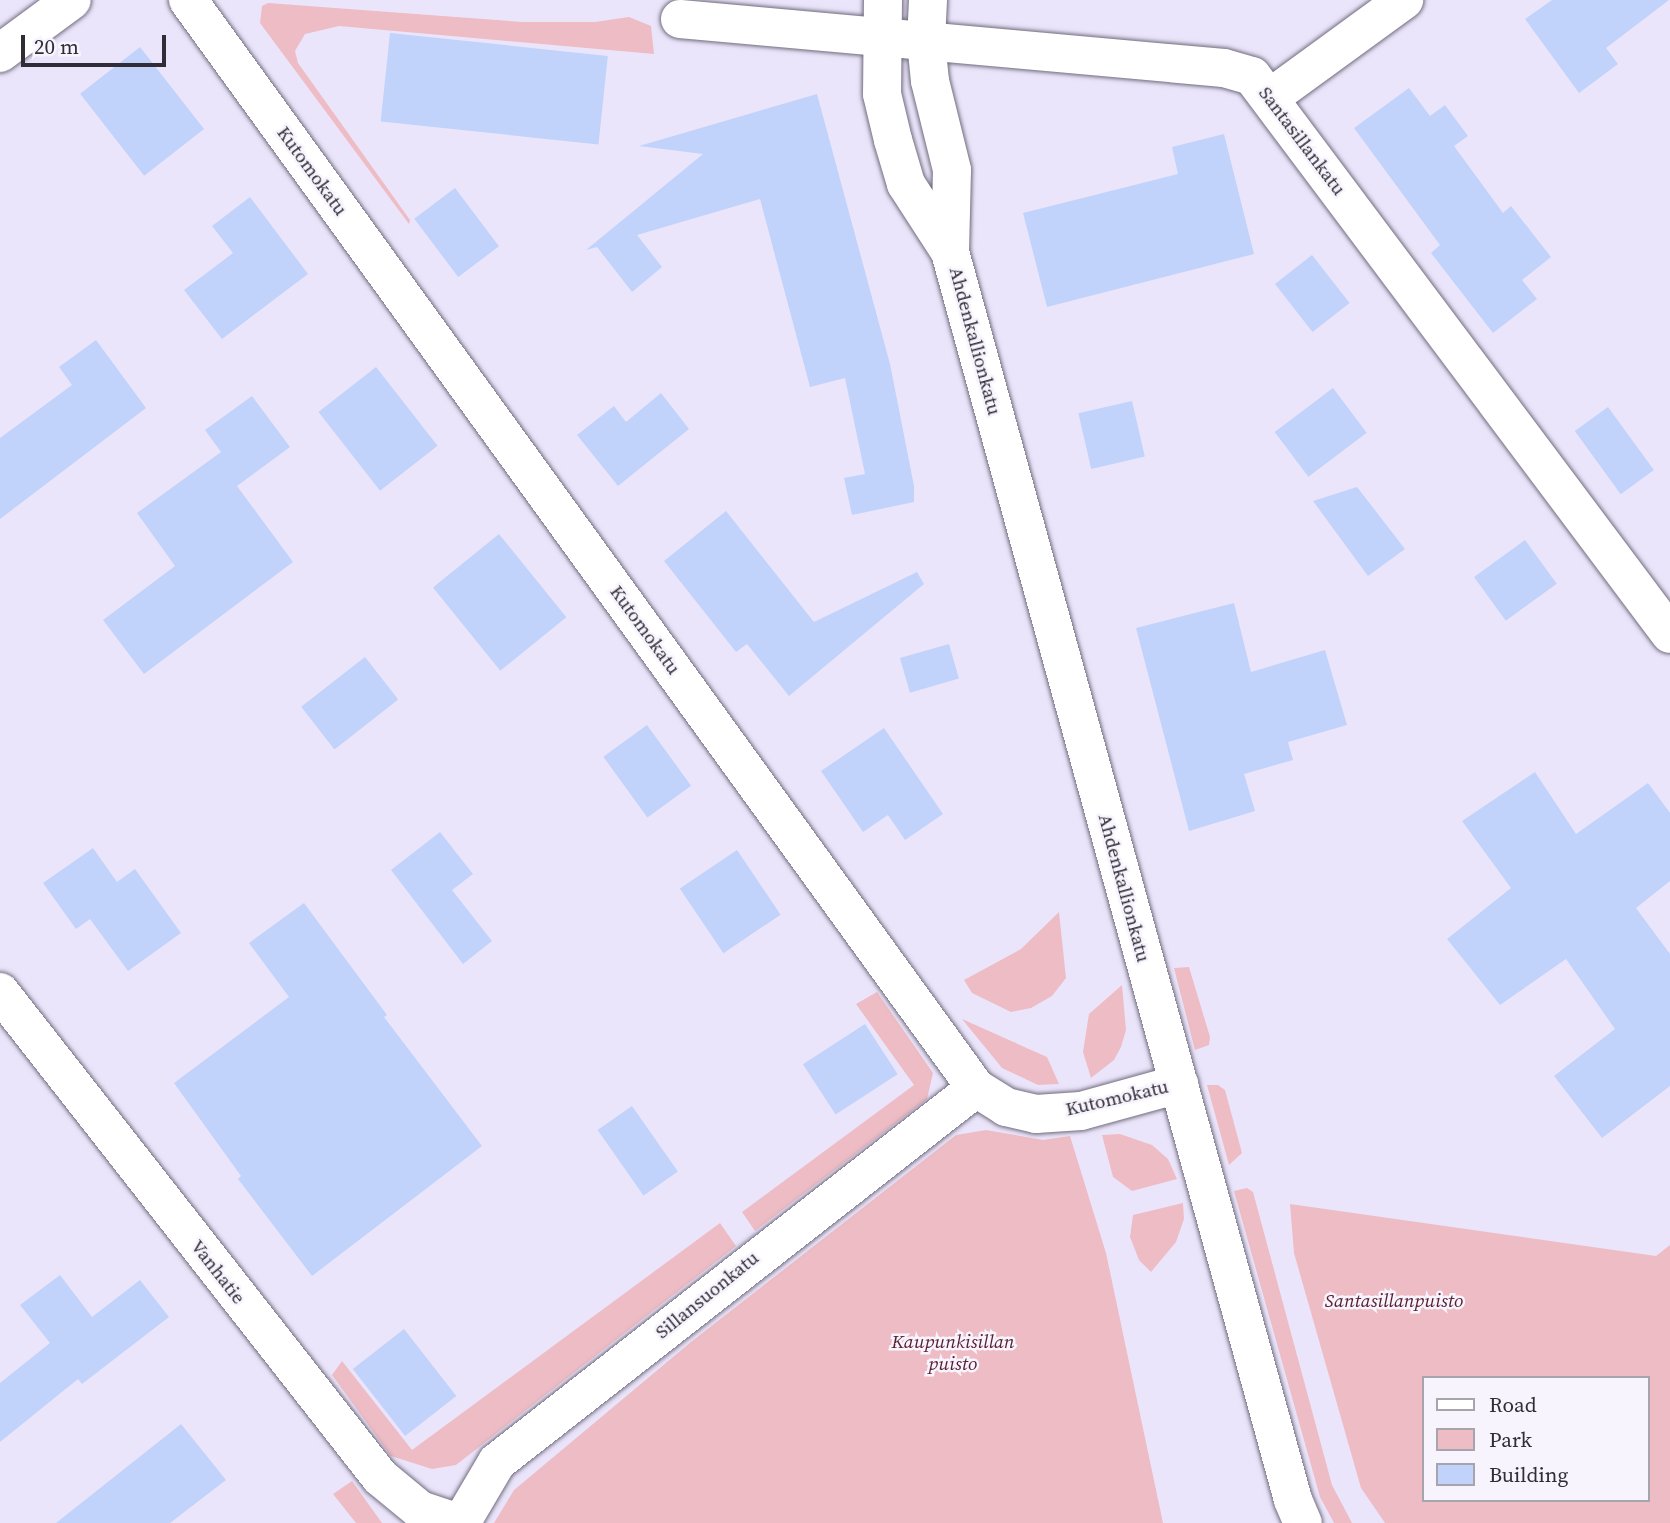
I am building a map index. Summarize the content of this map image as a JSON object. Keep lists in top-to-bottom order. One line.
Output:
{"streets":{"street":["Santasillankatu","Kutomokatu","Ahdenkallionkatu","Vanhatie","Sillansuonkatu"]},"crossings":[["Santasillankatu","Ahdenkallionkatu"],["Kutomokatu","Ahdenkallionkatu"],["Kutomokatu","Sillansuonkatu"],["Vanhatie","Sillansuonkatu"]],"parks":["Santasillanpuisto","Kaupunkisillan puisto"],"legend":["Road","Park","Building"],"scale_bar":"20 m"}
